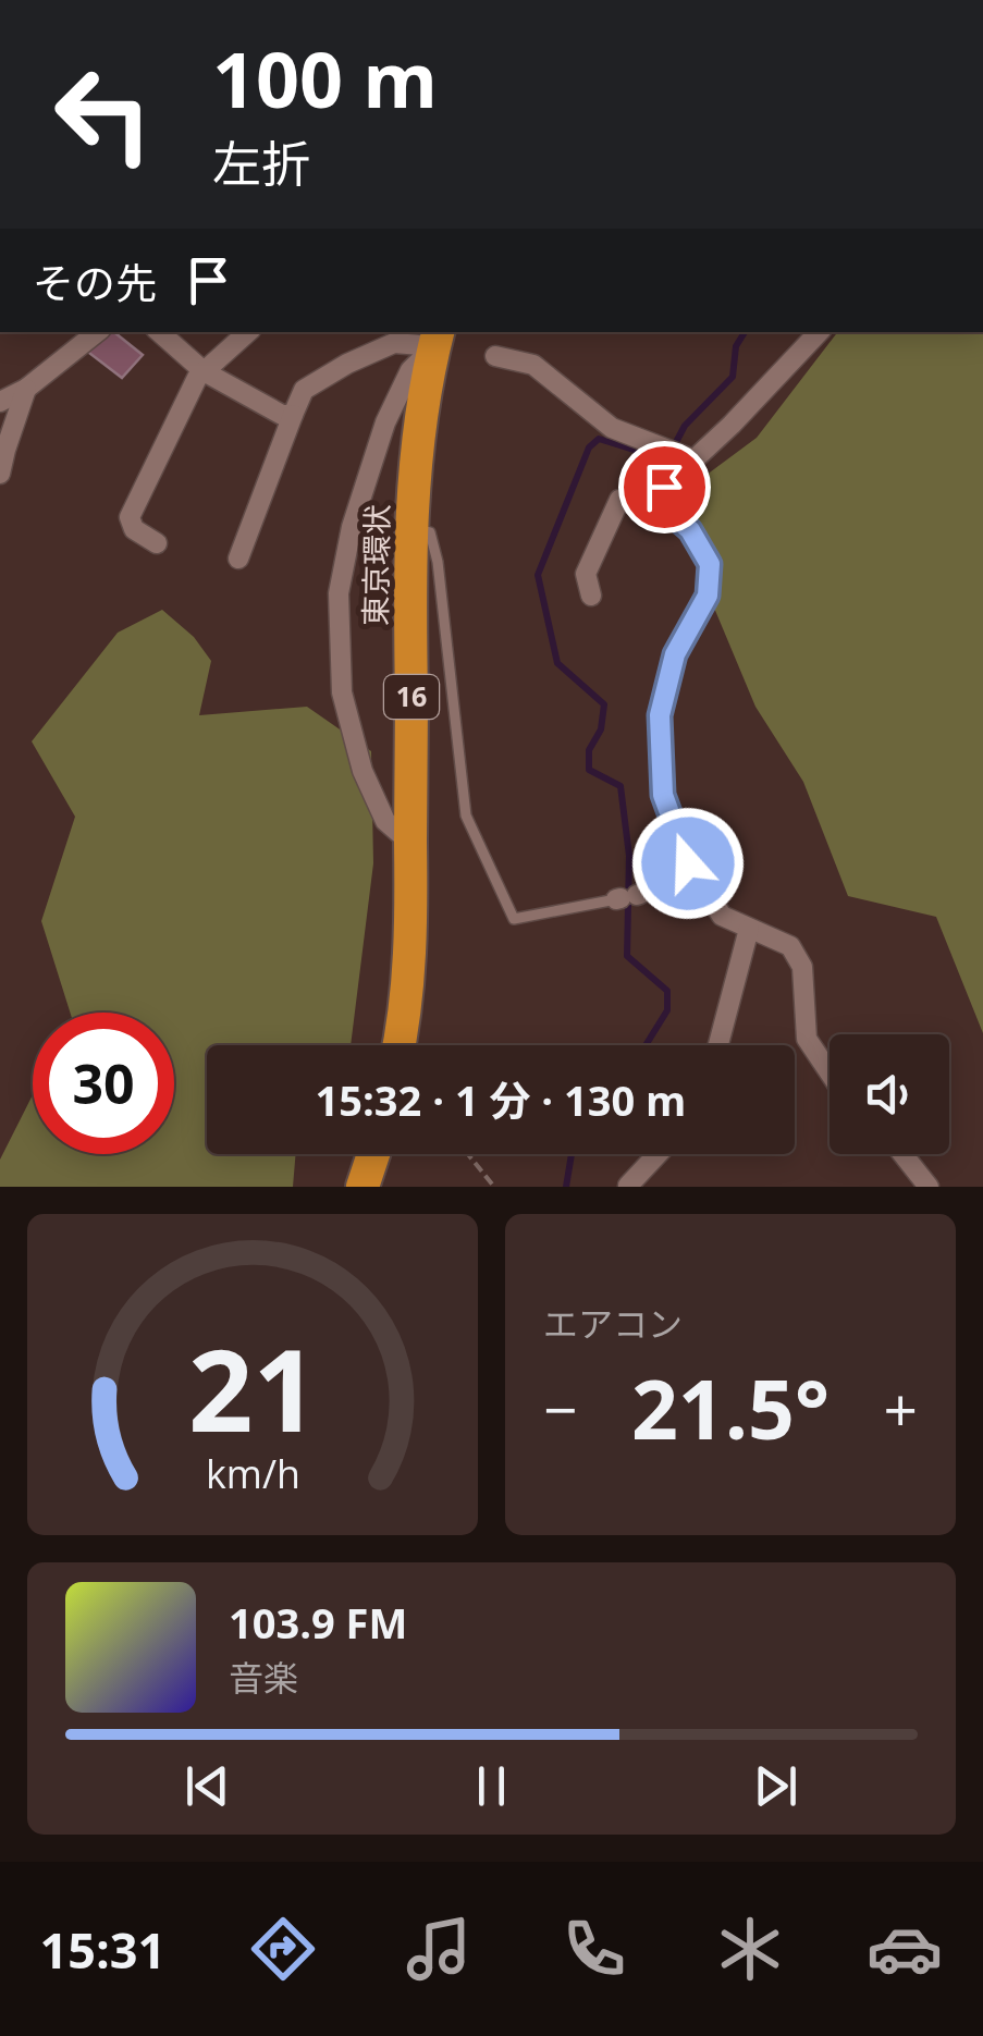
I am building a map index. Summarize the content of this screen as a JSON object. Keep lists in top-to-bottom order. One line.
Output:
{"streets":{"highway":["東京環状","16"]},"page":{"turn":["100 m","左折"],"then":"その先","limit":"30","trip":"15:32 · 1 分 · 130 m","tile":"エアコン","heat":["−","21.5°","+"],"song":["103.9 FM","音楽"],"tabs":"15:31","gauge":["21","km/h"]}}
